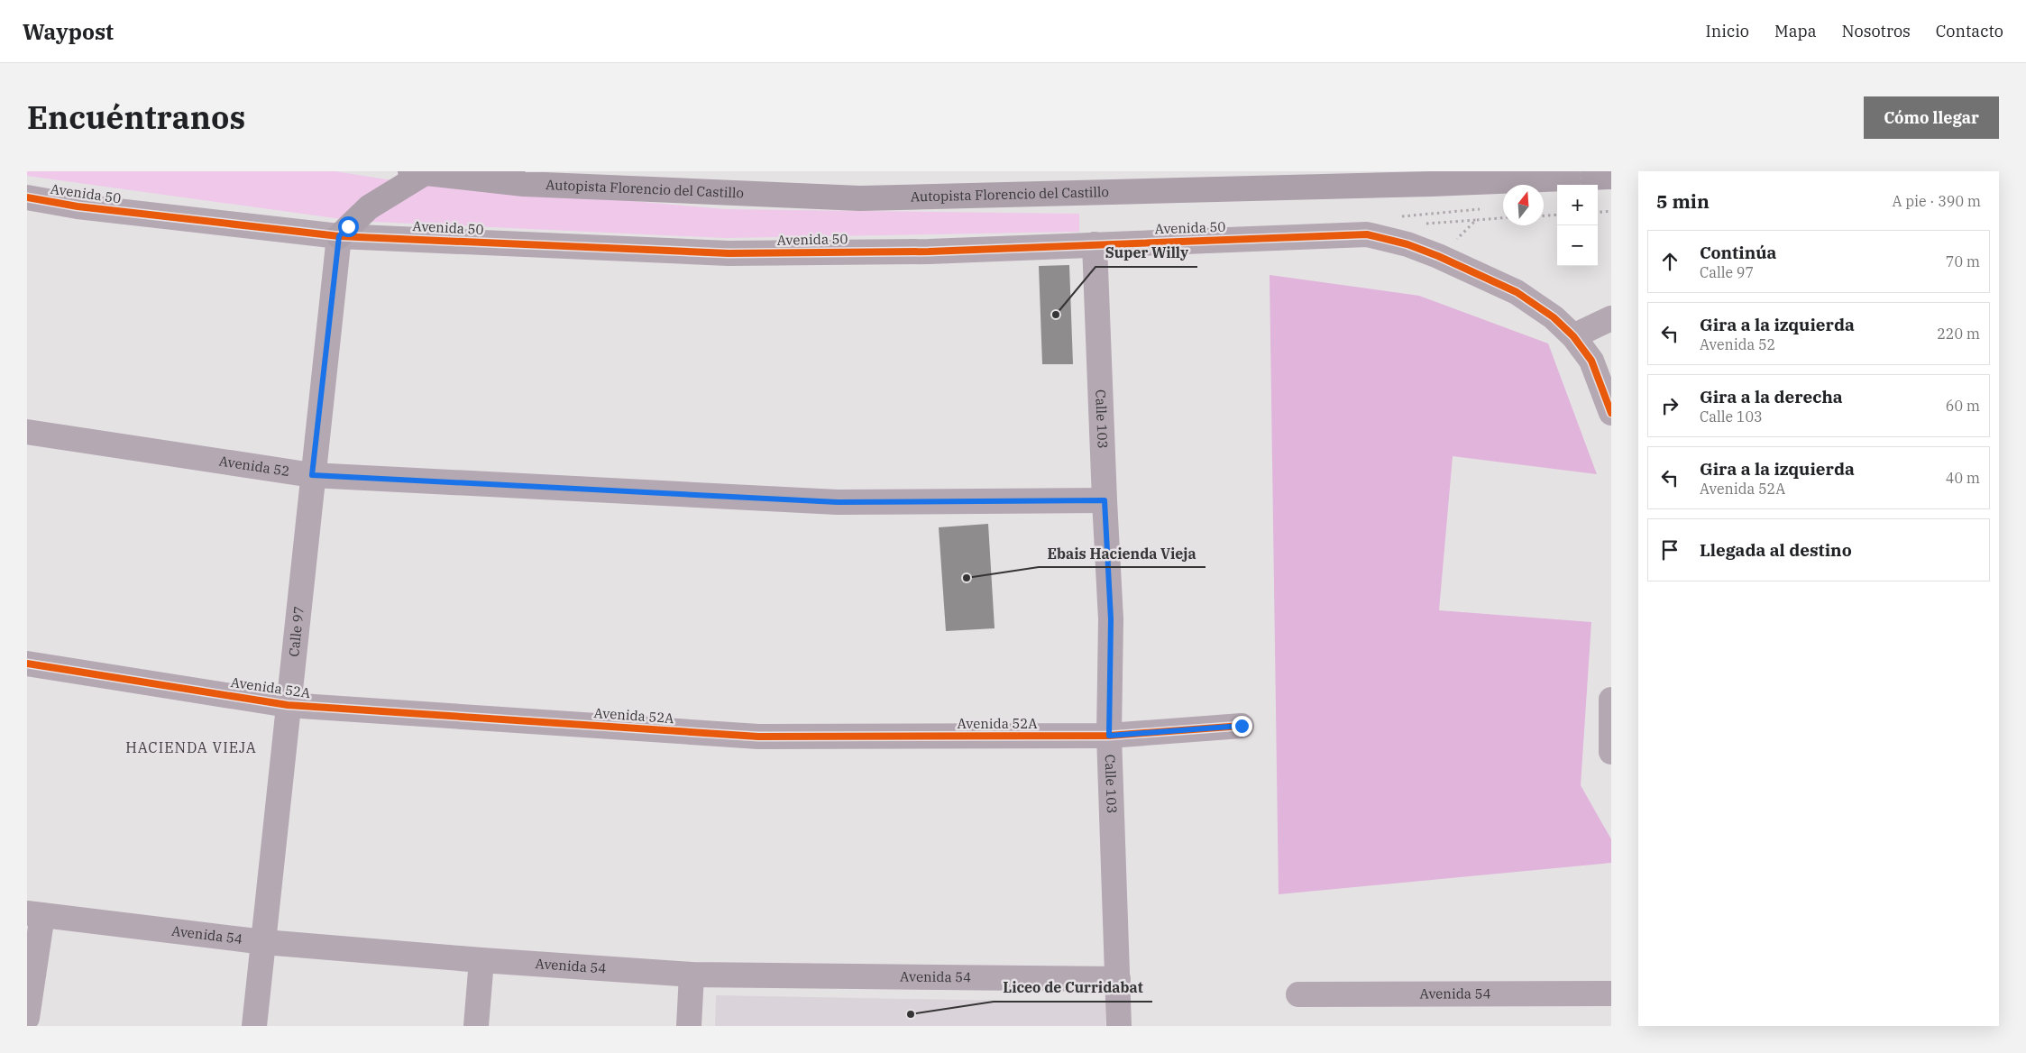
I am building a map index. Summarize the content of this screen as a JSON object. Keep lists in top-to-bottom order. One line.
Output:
{"streets":{"main road":["Autopista Florencio del Castillo"],"street":["Avenida 50","Calle 103","Avenida 52","Calle 97","Avenida 52A","Avenida 54"]},"crossings":[["Avenida 50","Calle 103"],["Avenida 50","Calle 97"],["Calle 103","Avenida 52"],["Calle 103","Avenida 52A"],["Calle 103","Avenida 54"],["Avenida 52","Calle 97"],["Calle 97","Avenida 52A"],["Calle 97","Avenida 54"]],"districts":["HACIENDA VIEJA"],"places":["Super Willy","Ebais Hacienda Vieja","Liceo de Curridabat"],"north":"top","page":{"header":"Waypost","nav":["Inicio","Mapa","Nosotros","Contacto"],"title":"Encuéntranos","buttons":"Cómo llegar","heading":["5 min","A pie · 390 m"],"map_buttons":["+","−"],"list":[["Continúa","Calle 97","70 m"],["Gira a la izquierda","Avenida 52","220 m"],["Gira a la derecha","Calle 103","60 m"],["Gira a la izquierda","Avenida 52A","40 m"],"Llegada al destino"]}}
